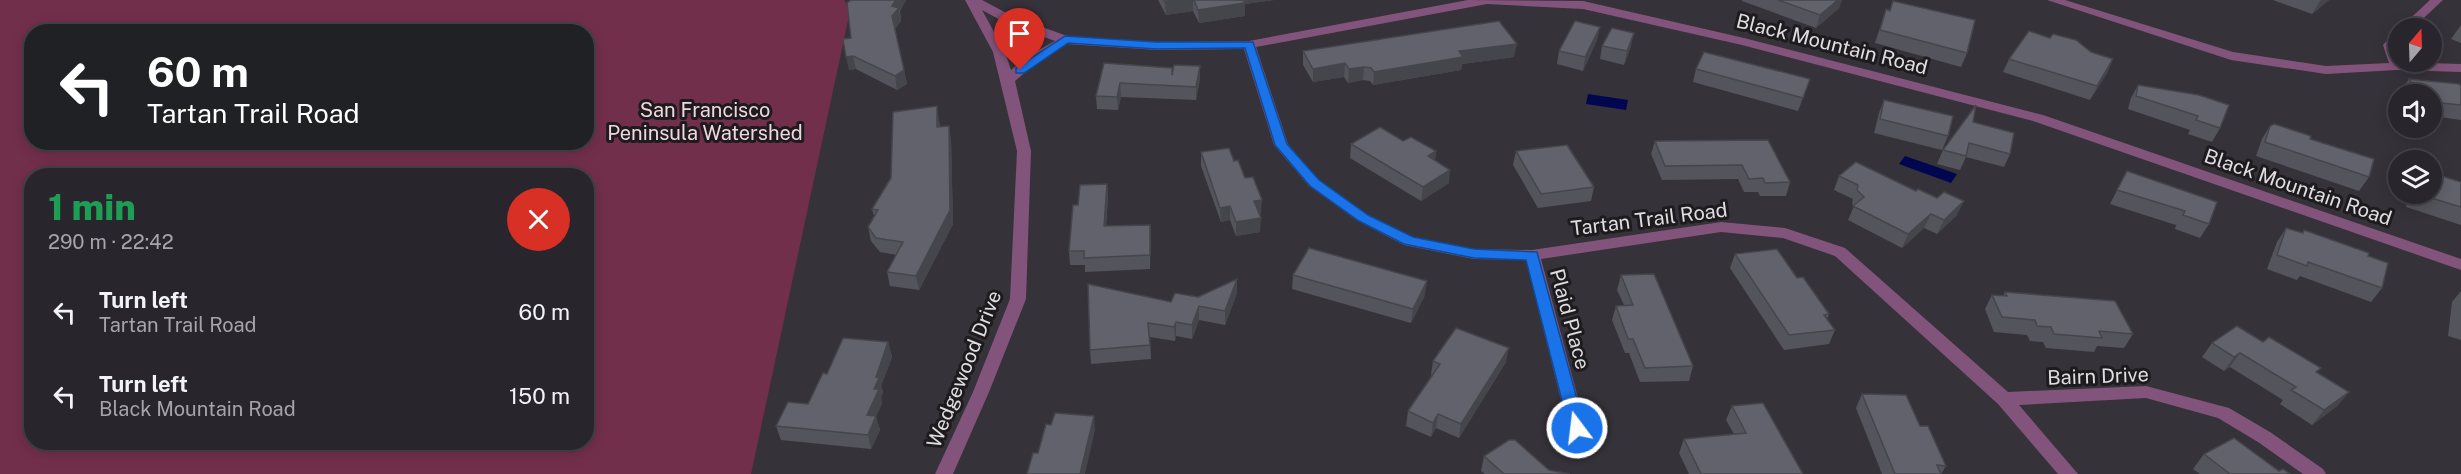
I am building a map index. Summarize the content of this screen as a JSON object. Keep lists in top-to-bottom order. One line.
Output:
{"streets":{"street":["Black Mountain Road","Tartan Trail Road","Plaid Place","Wedgewood Drive","Bairn Drive"]},"crossings":[["Black Mountain Road","Tartan Trail Road"],["Black Mountain Road","Wedgewood Drive"],["Tartan Trail Road","Plaid Place"],["Tartan Trail Road","Bairn Drive"]],"parks":["San Francisco Peninsula Watershed"],"north":"top","page":{"turn":["60 m","Tartan Trail Road"],"heading":["1 min","290 m · 22:42"],"list":[{"name":"Turn left","note":"Tartan Trail Road","value":"60 m"},{"name":"Turn left","note":"Black Mountain Road","value":"150 m"}]}}
